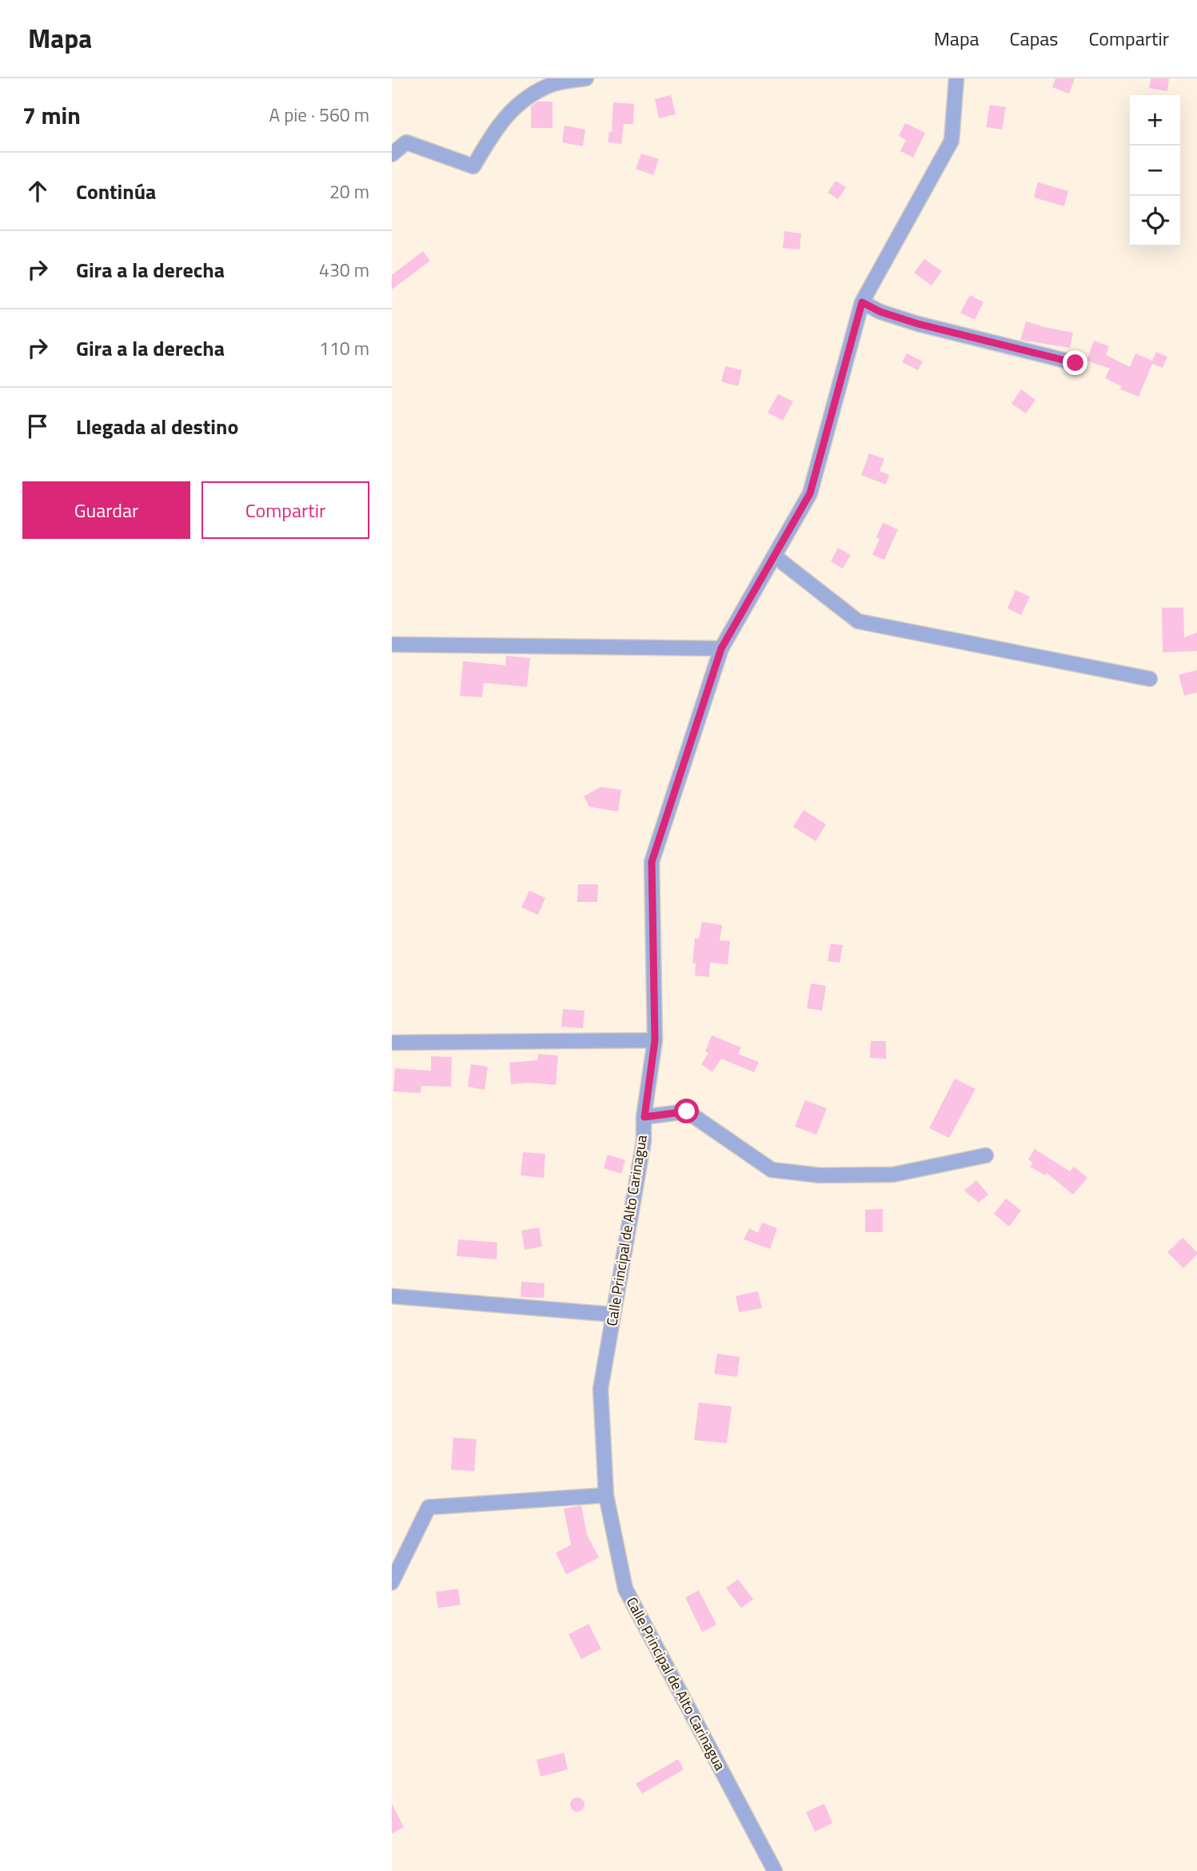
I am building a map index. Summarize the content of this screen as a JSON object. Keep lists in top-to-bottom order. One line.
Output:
{"streets":{"street":["Calle Principal de Alto Carinagua"]},"page":{"header":"Mapa","nav":["Mapa","Capas","Compartir"],"heading":["7 min","A pie · 560 m"],"map_buttons":["+","−"],"list":[["Continúa","20 m"],["Gira a la derecha","430 m"],["Gira a la derecha","110 m"],"Llegada al destino"],"buttons":["Guardar","Compartir"]}}
